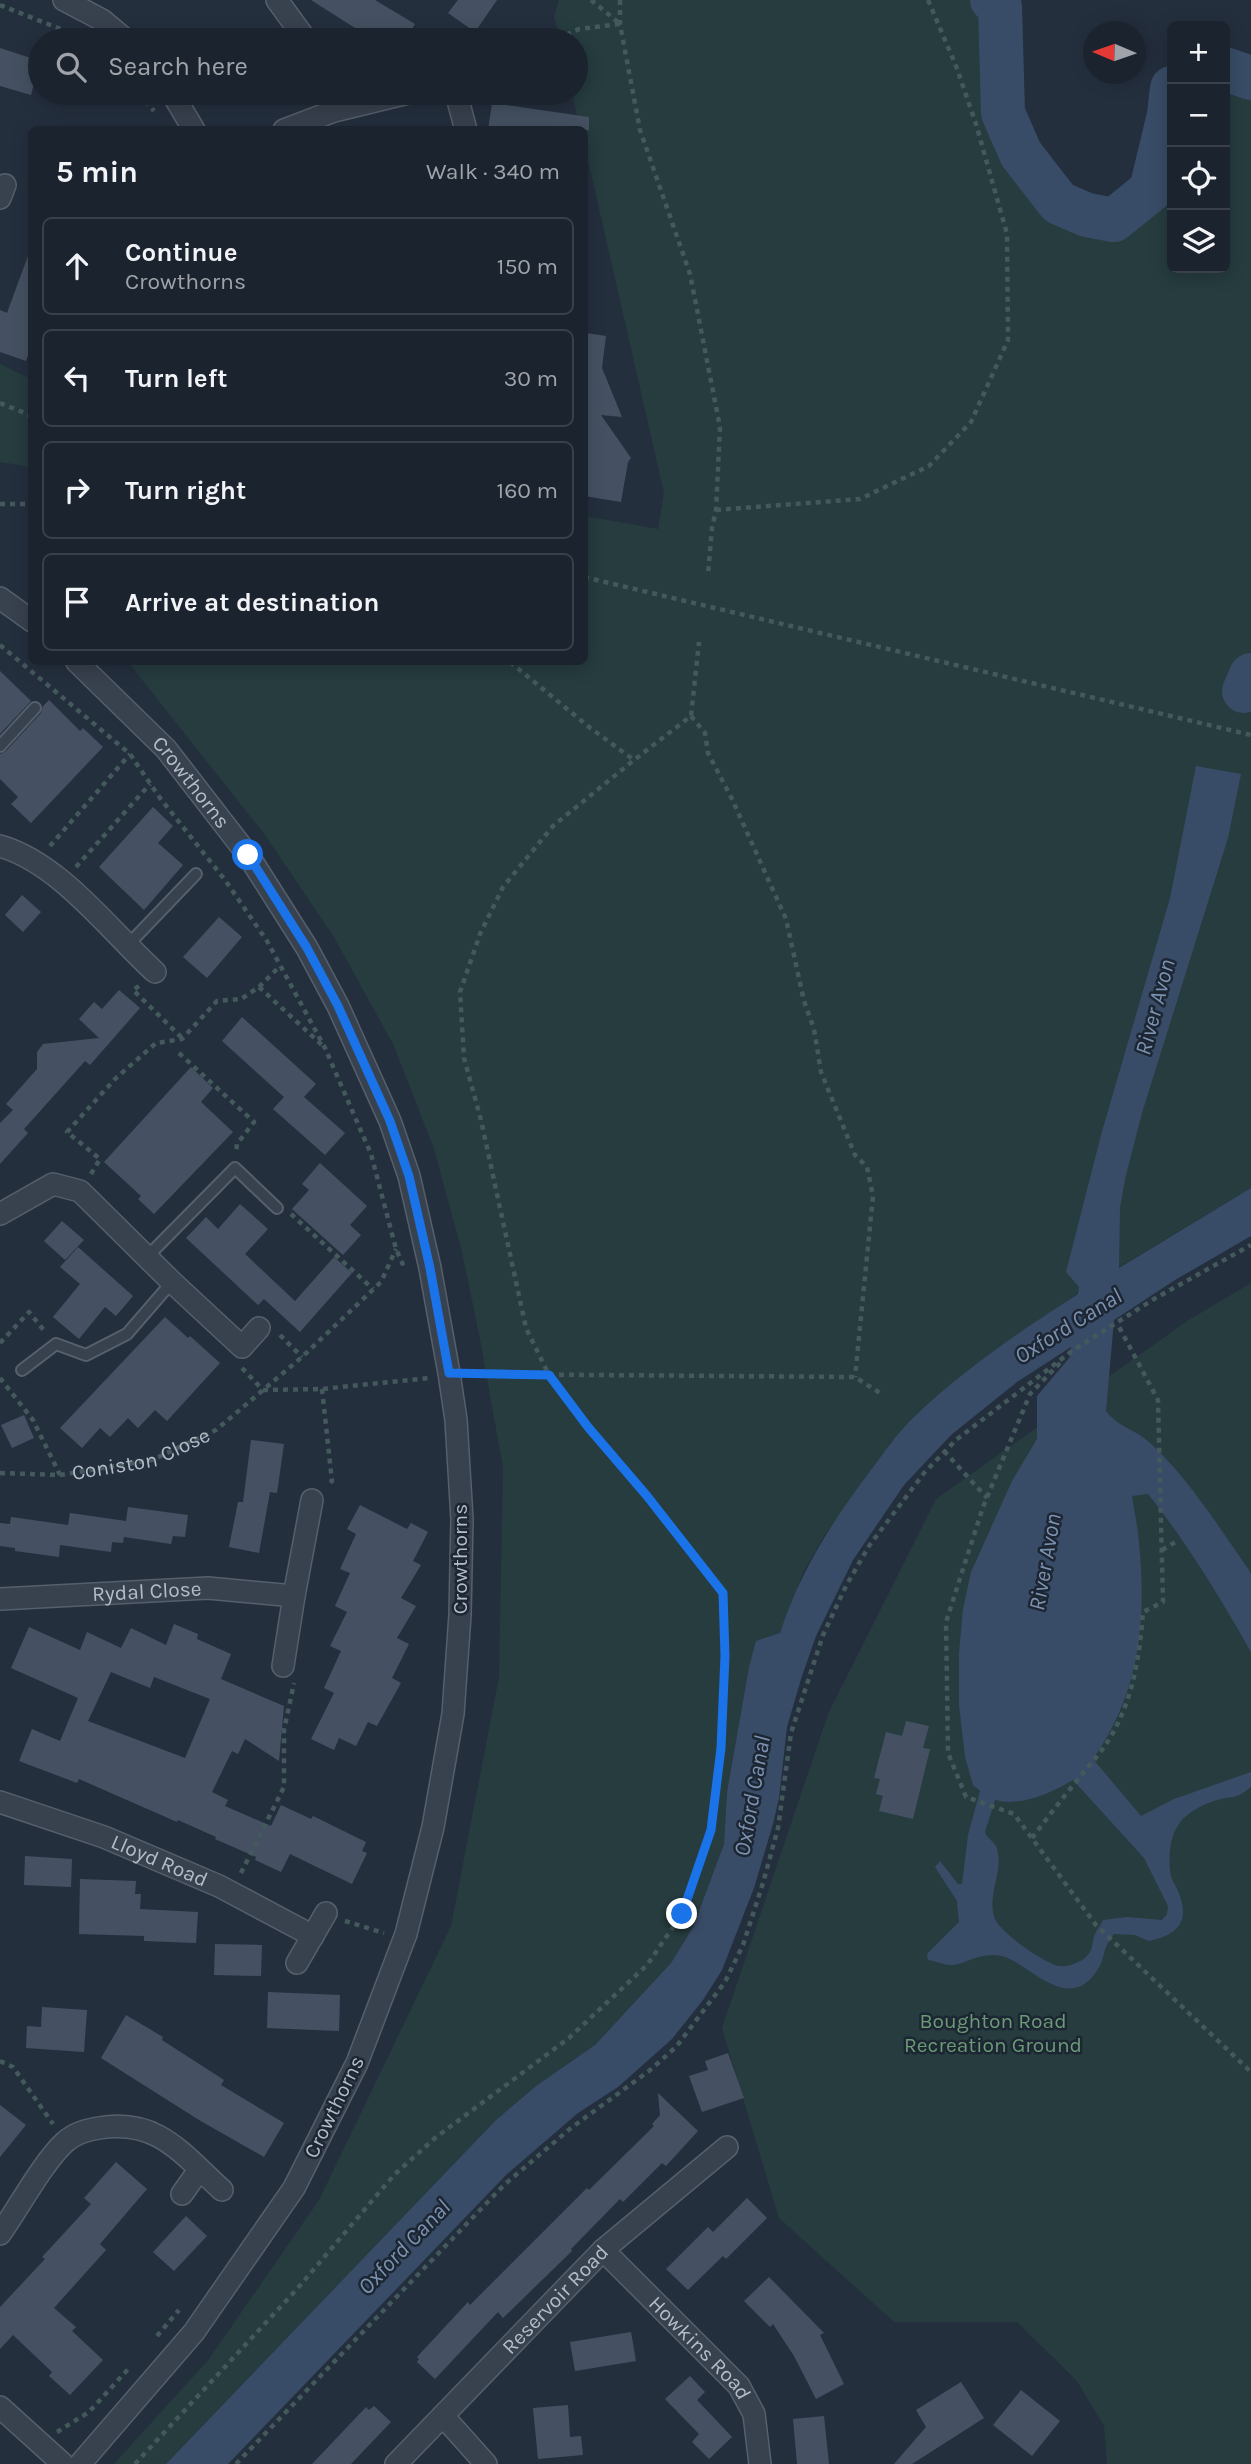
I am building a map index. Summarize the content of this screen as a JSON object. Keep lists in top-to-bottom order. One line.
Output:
{"streets":{"street":["Crowthorns","Rydal Close","Lloyd Road","Reservoir Road","Howkins Road"],"path":["Coniston Close"]},"crossings":[["Reservoir Road","Howkins Road"]],"water":["River Avon","Oxford Canal"],"parks":["Boughton Road Recreation Ground"],"north":"left","page":{"map_buttons":["+","−"],"search":"Search here","heading":["5 min","Walk · 340 m"],"list":[["Continue","Crowthorns","150 m"],["Turn left","30 m"],["Turn right","160 m"],"Arrive at destination"]}}
